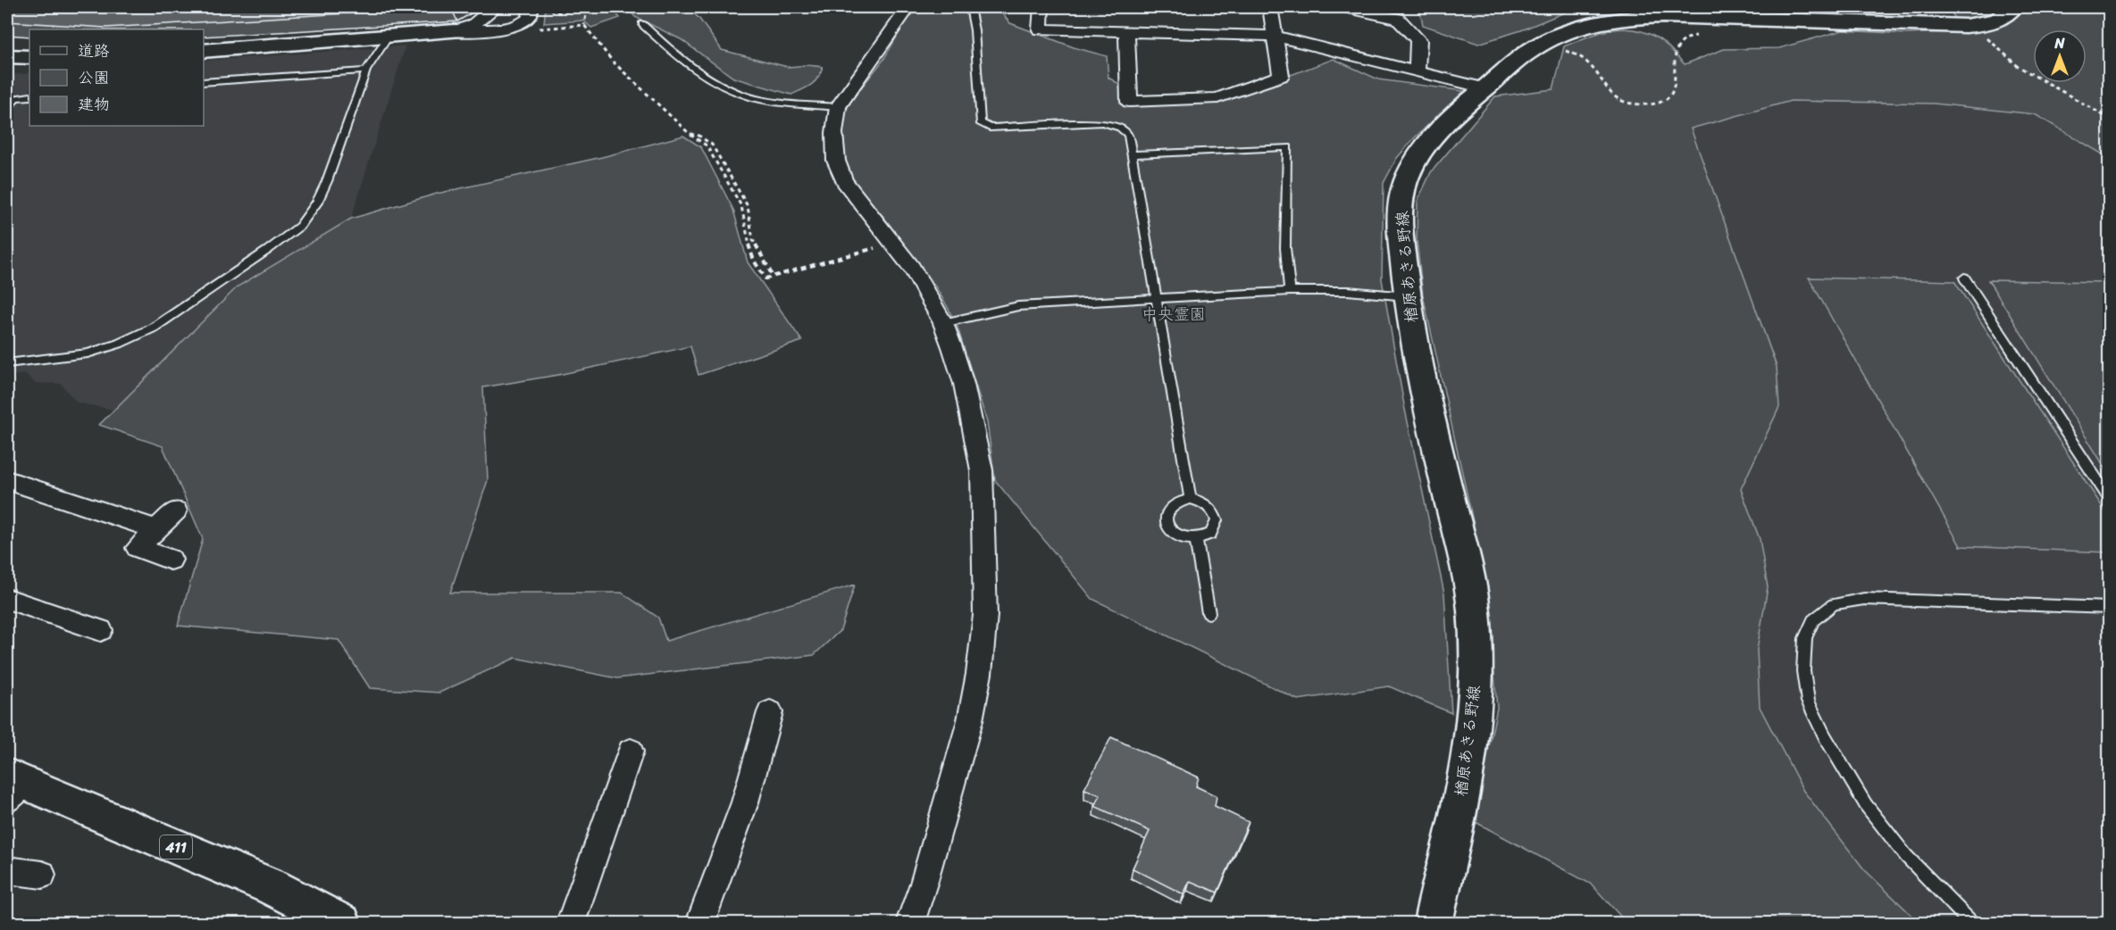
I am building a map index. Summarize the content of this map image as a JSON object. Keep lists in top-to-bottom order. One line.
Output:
{"streets":{"main road":["楢原あきる野線","411"]},"parks":["中央霊園"],"legend":["道路","公園","建物"],"north":"top"}
